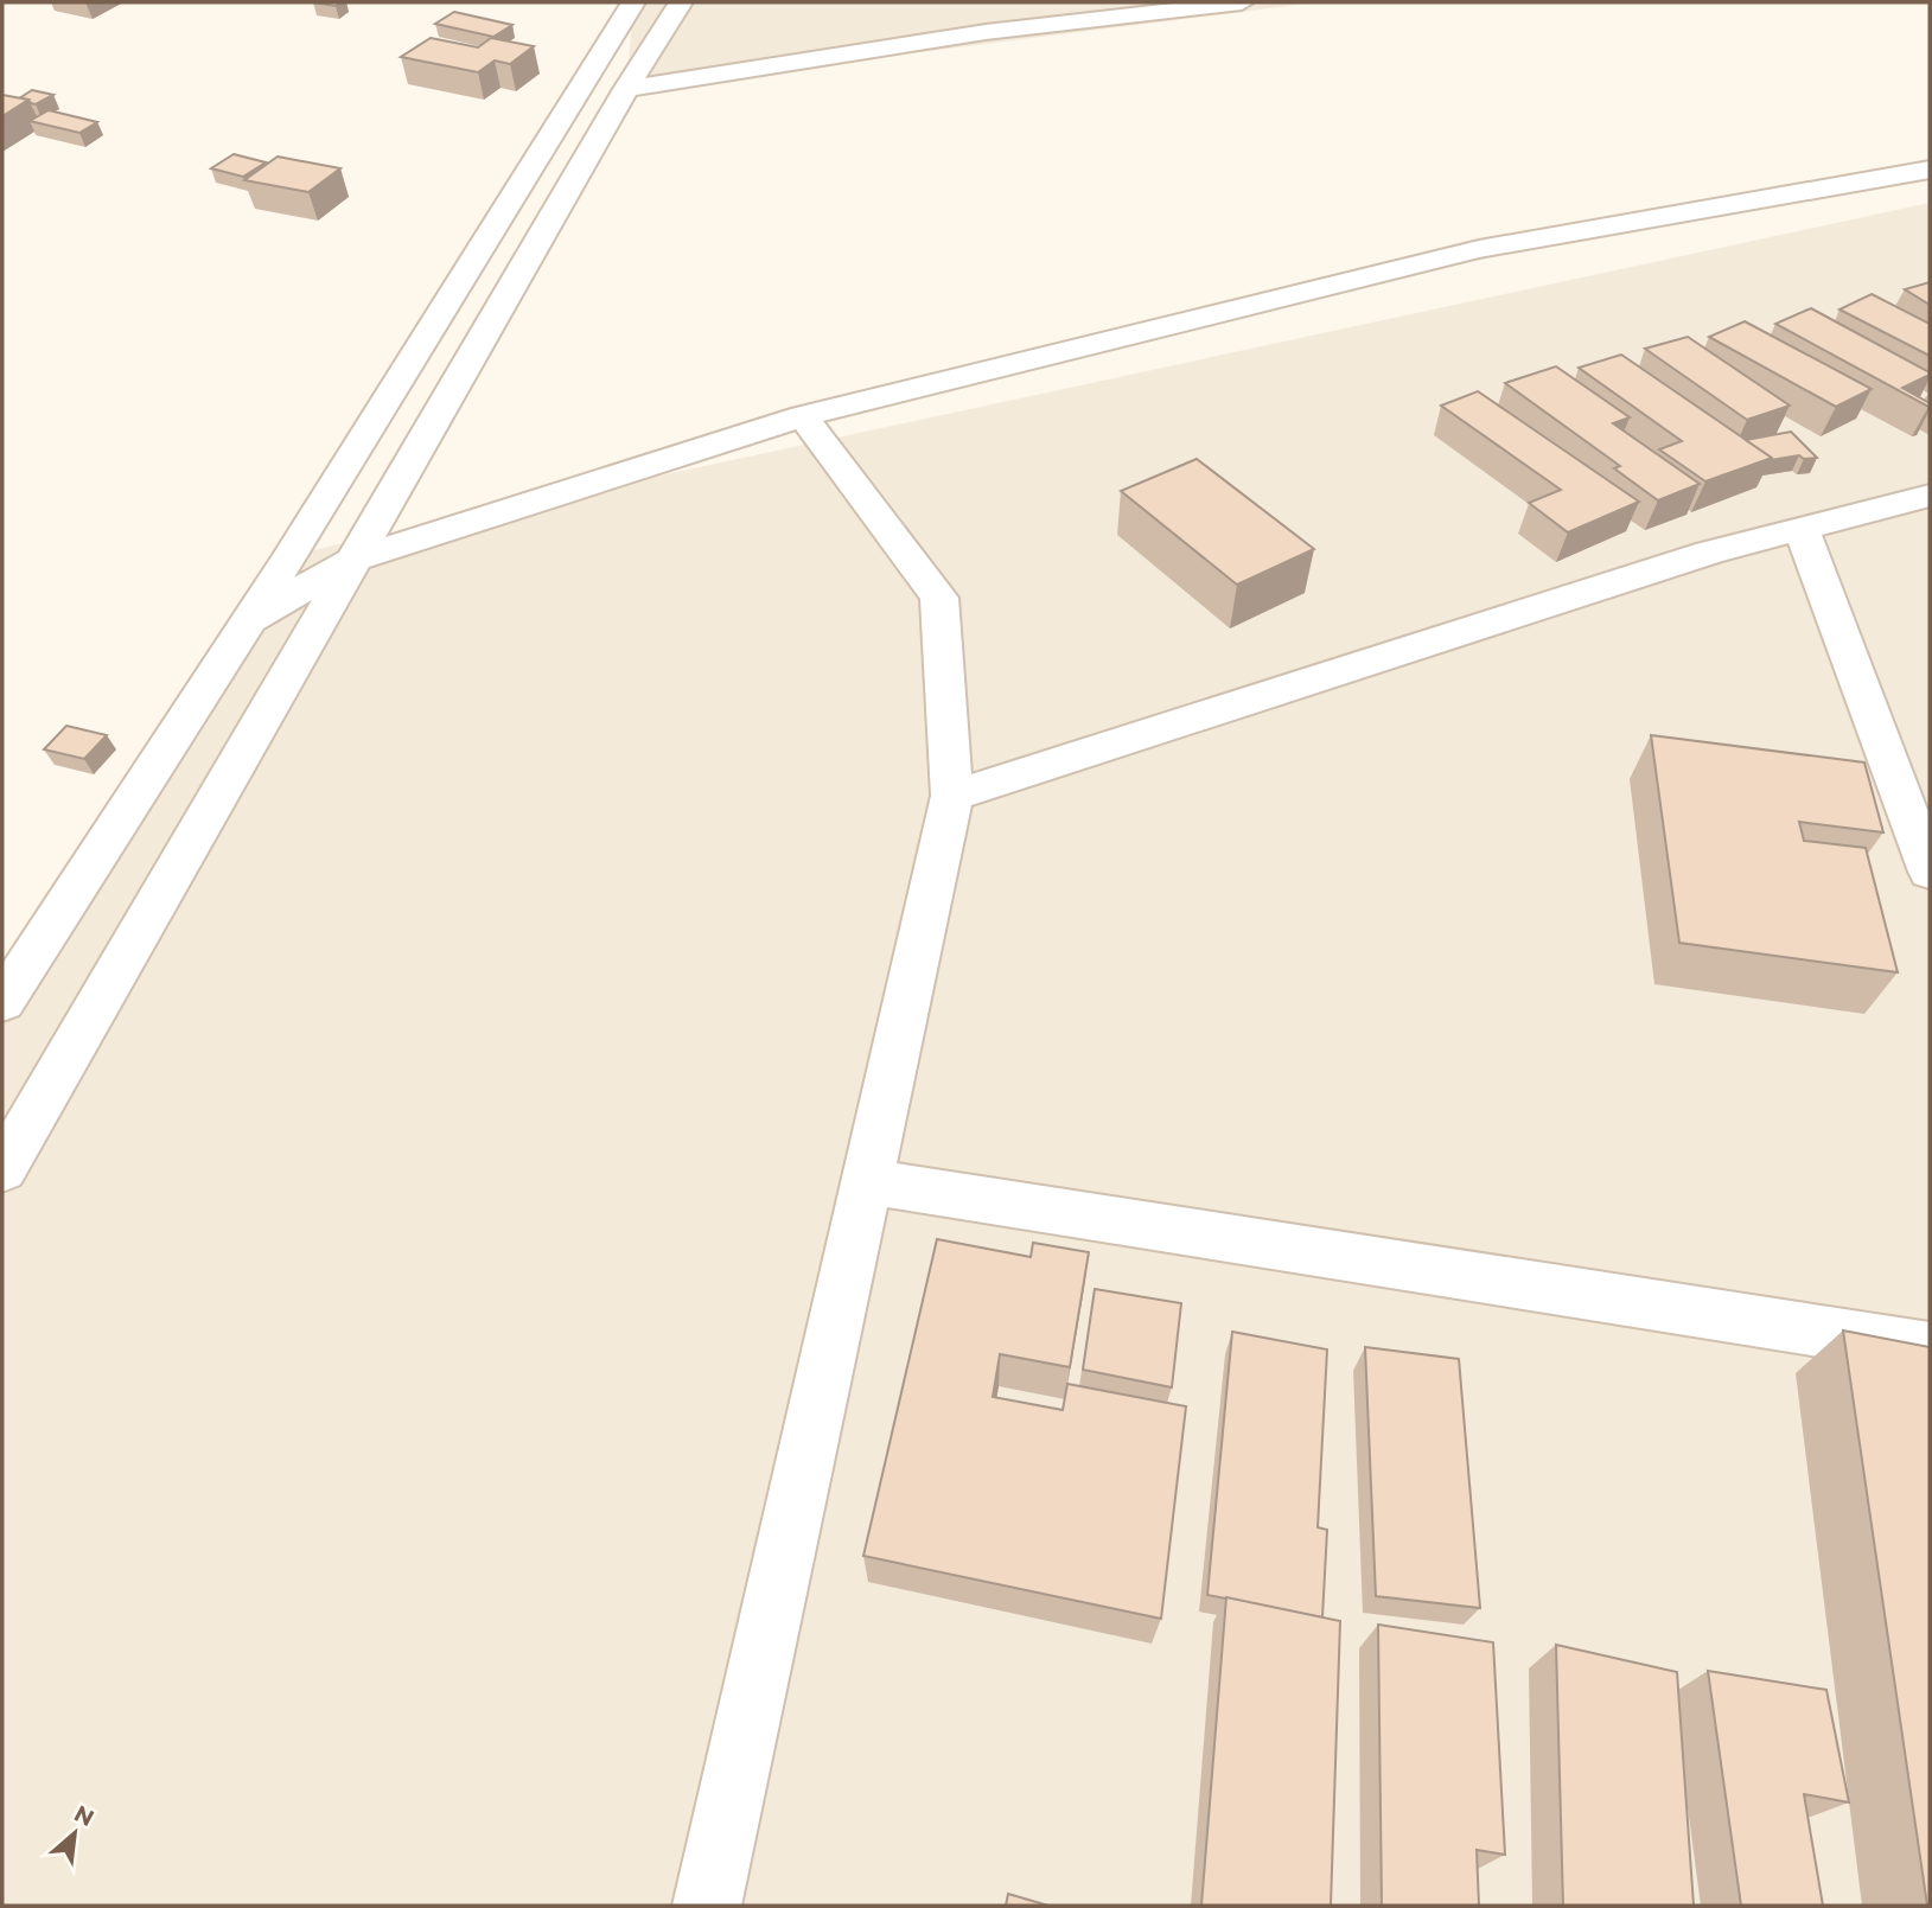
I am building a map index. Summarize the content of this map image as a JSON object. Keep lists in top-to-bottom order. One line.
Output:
{"north":"top right"}
